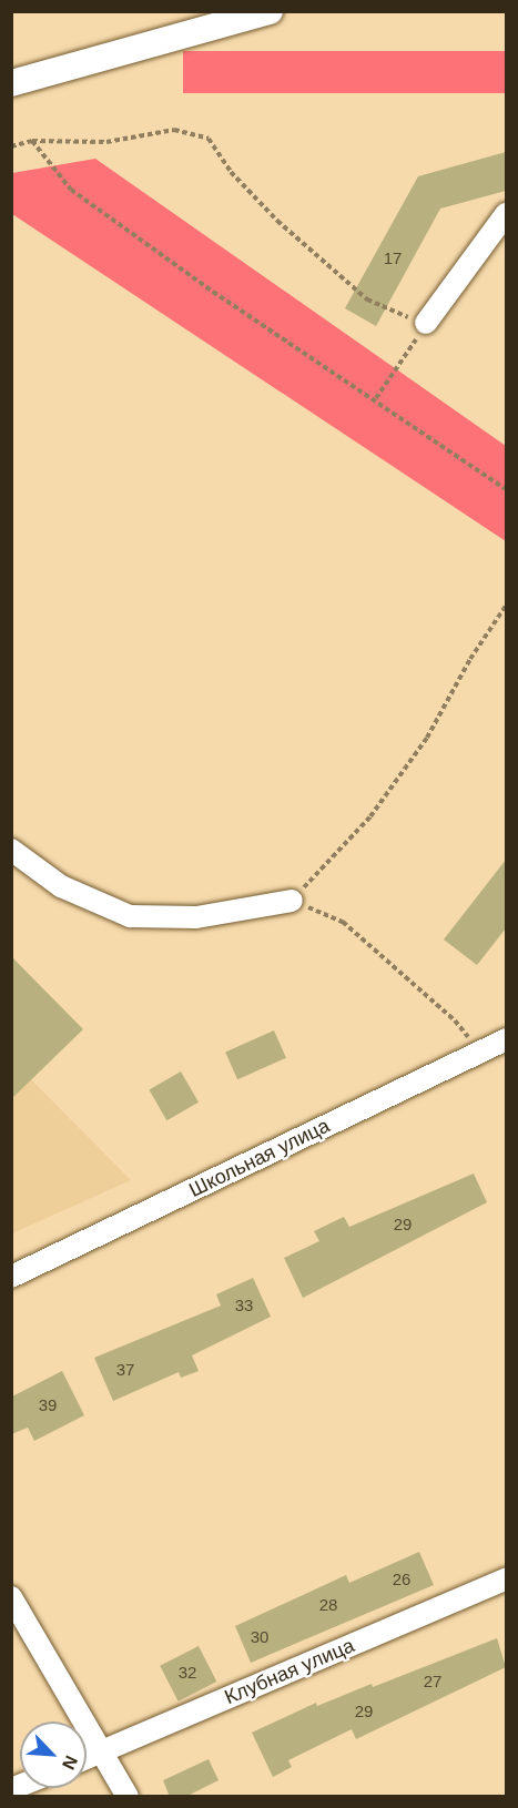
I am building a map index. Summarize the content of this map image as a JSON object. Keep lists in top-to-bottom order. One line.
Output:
{"streets":{"street":["Школьная улица","Клубная улица"]},"house_numbers":["17","29","33","37","39","26","28","30","32","27","29"],"north":"bottom right"}
